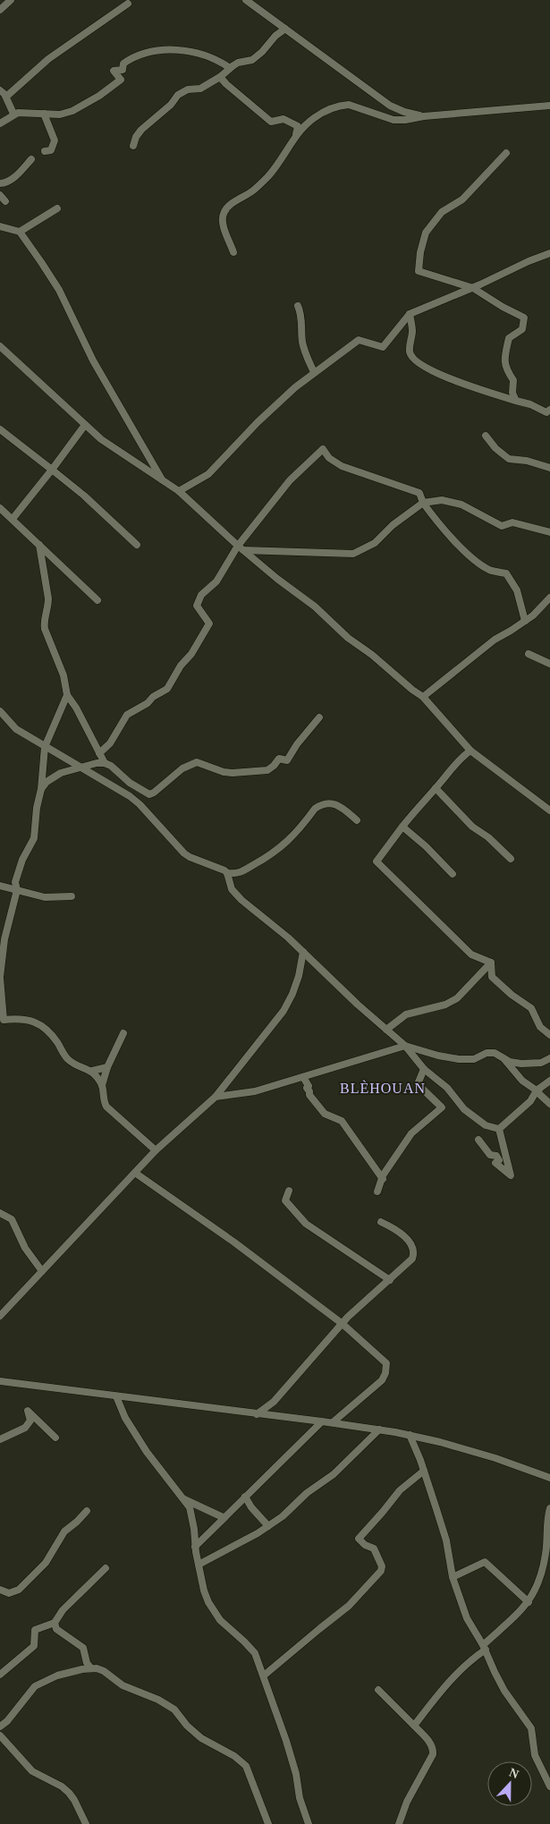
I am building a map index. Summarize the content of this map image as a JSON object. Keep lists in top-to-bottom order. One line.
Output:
{"districts":["BLÈHOUAN"],"north":"top"}
